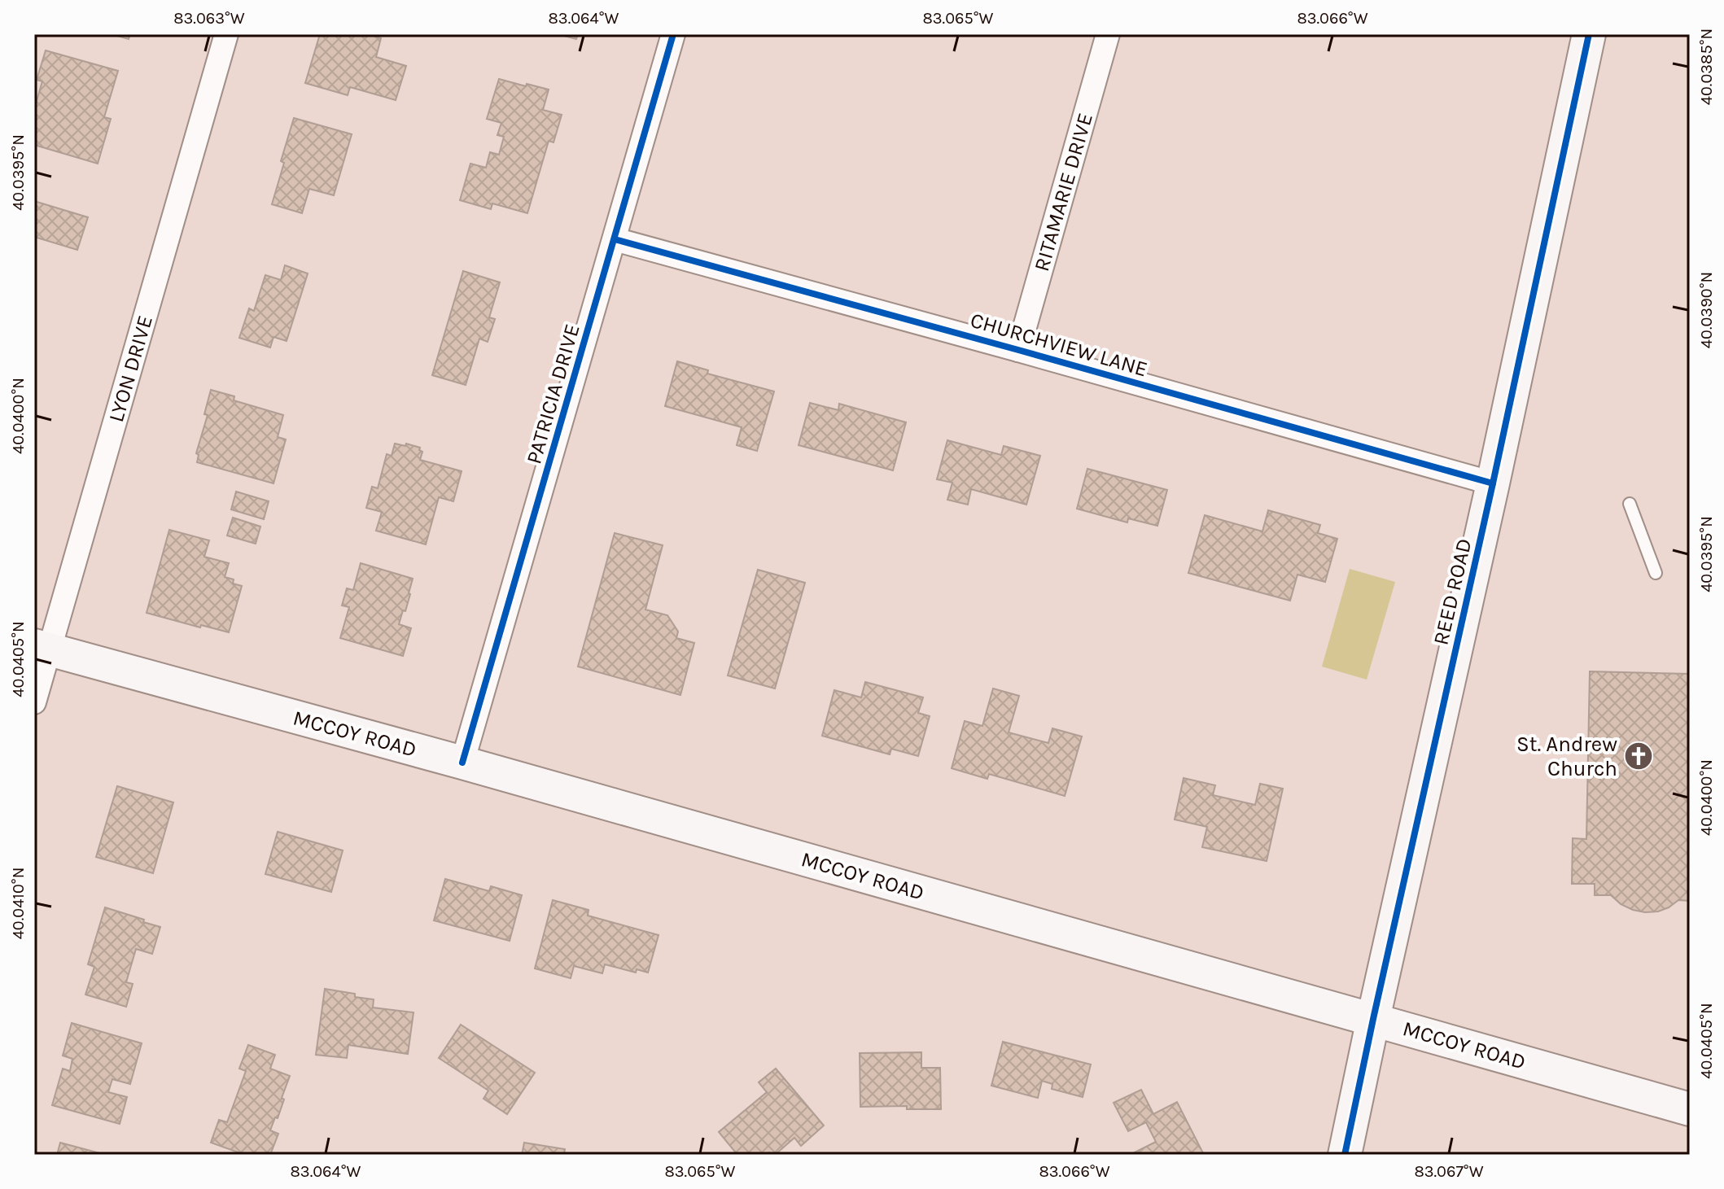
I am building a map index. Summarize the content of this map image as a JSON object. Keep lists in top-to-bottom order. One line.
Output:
{"streets":{"main road":["REED ROAD","MCCOY ROAD"],"street":["RITAMARIE DRIVE","CHURCHVIEW LANE","LYON DRIVE","PATRICIA DRIVE"]},"crossings":[["RITAMARIE DRIVE","CHURCHVIEW LANE"],["CHURCHVIEW LANE","PATRICIA DRIVE"],["CHURCHVIEW LANE","REED ROAD"],["LYON DRIVE","MCCOY ROAD"],["PATRICIA DRIVE","MCCOY ROAD"],["REED ROAD","MCCOY ROAD"]],"places":{"church":["St. Andrew Church"]},"coordinates":["83.063°W","83.064°W","83.065°W","83.066°W","40.0385°N","40.0395°N","40.0390°N","40.0400°N","40.0405°N","40.0410°N","83.067°W"]}
